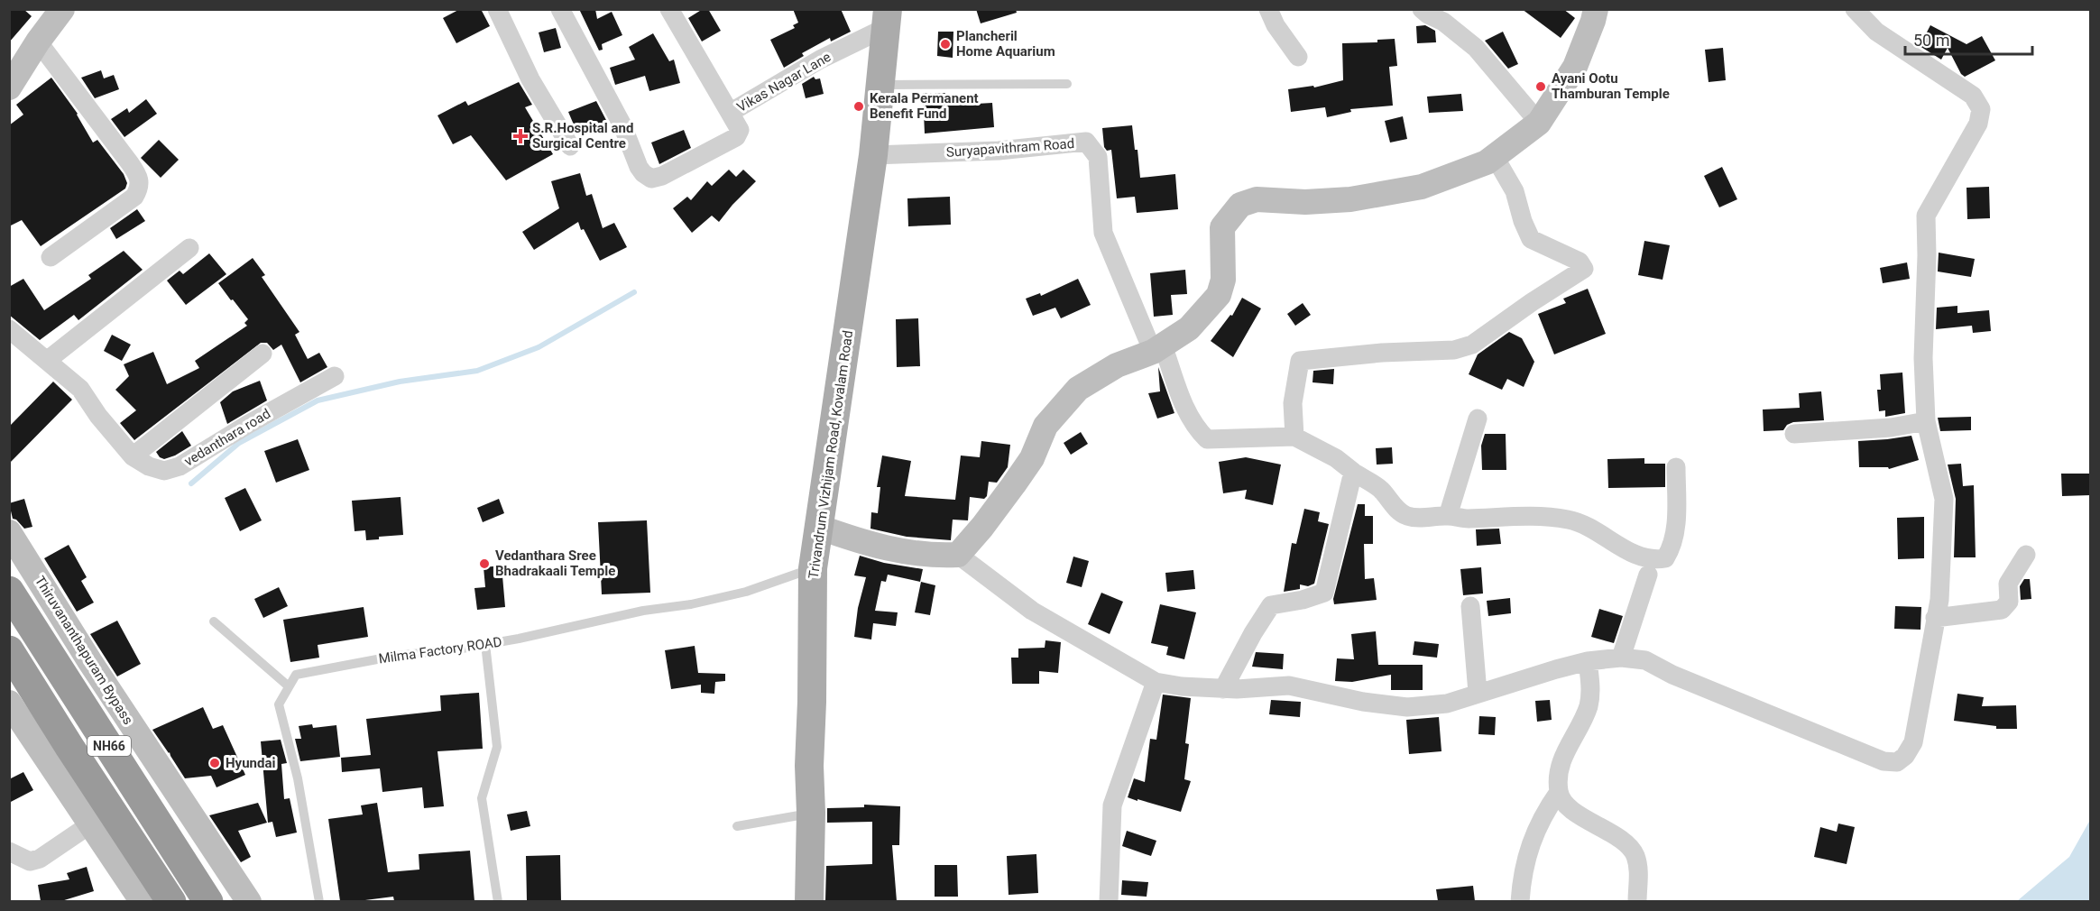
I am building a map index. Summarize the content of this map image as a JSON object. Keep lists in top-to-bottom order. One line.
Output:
{"streets":{"highway":["NH66"],"main road":["Trivandrum Vizhijam Road, Kovalam Road","Thiruvananthapuram Bypass"],"street":["Vikas Nagar Lane","Suryapavithram Road","vedanthara road"],"lane":["Milma Factory ROAD"]},"crossings":[["Vikas Nagar Lane","Trivandrum Vizhijam Road, Kovalam Road"],["Suryapavithram Road","Trivandrum Vizhijam Road, Kovalam Road"],["Trivandrum Vizhijam Road, Kovalam Road","Milma Factory ROAD"]],"places":{"other":["Plancheril Home Aquarium","Ayani Ootu Thamburan Temple","Kerala Permanent Benefit Fund","Vedanthara Sree Bhadrakaali Temple","Hyundai"],"health":["S.R.Hospital and Surgical Centre"]},"scale_bar":"50 m"}
